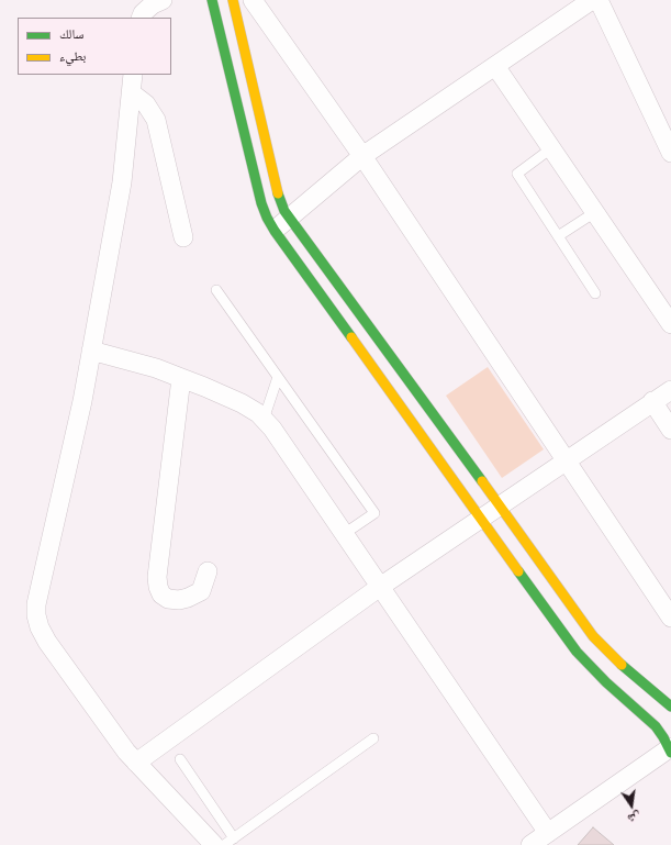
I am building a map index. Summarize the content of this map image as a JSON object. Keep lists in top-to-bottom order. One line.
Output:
{"legend":["سالك","بطيء"],"north":"bottom"}
